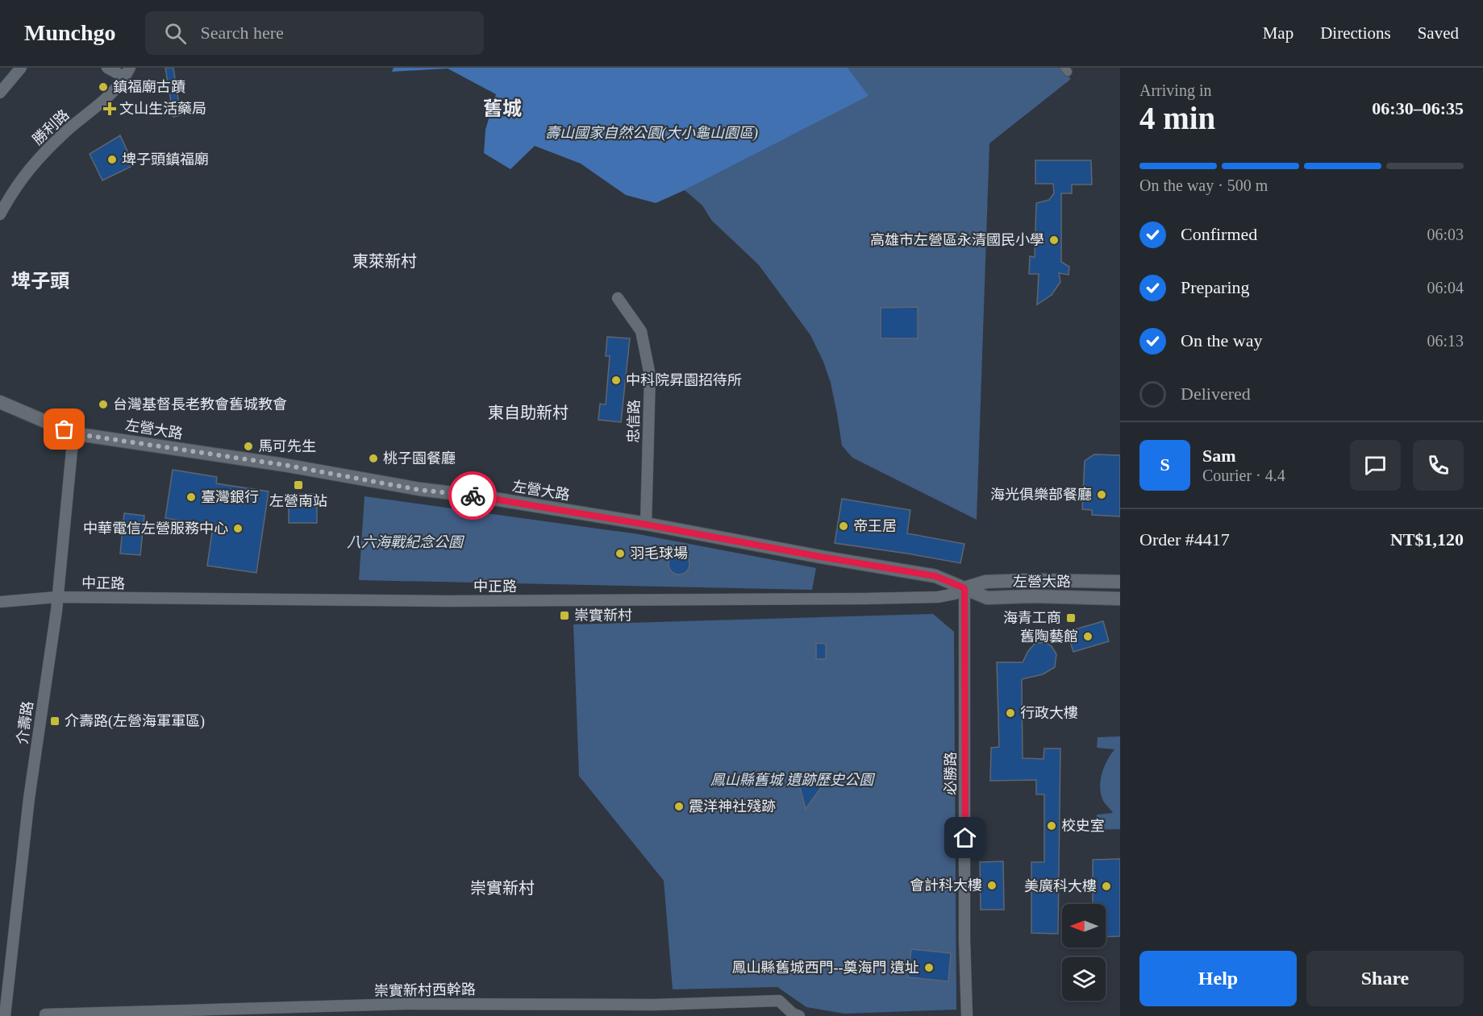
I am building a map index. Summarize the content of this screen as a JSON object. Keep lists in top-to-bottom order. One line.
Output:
{"streets":{"street":["勝利路","忠信路","左營大路","中正路","介壽路","必勝路","崇實新村西幹路"]},"crossings":[["忠信路","左營大路"],["左營大路","中正路"],["左營大路","介壽路"],["左營大路","必勝路"],["中正路","介壽路"],["中正路","必勝路"]],"districts":["舊城","東萊新村","埤子頭","東自助新村","崇實新村"],"parks":["壽山國家自然公園(大小龜山園區)","八六海戰紀念公園","鳳山縣舊城 遺跡歷史公園"],"places":{"other":["鎮福廟古蹟","埤子頭鎮福廟","高雄市左營區永清國民小學","中科院昇園招待所","台灣基督長老教會舊城教會","馬可先生","桃子園餐廳","海光俱樂部餐廳","臺灣銀行","帝王居","中華電信左營服務中心","羽毛球場","舊陶藝館","行政大樓","震洋神社殘跡","校史室","會計科大樓","美廣科大樓","鳳山縣舊城西門--奠海門 遺址"],"health":["文山生活藥局"],"transit":["左營南站","崇實新村","海青工商","介壽路(左營海軍軍區)"]},"north":"left","page":{"header":"Munchgo","search":"Search here","nav":["Map","Directions","Saved"],"heading":["4 min","Arriving in","06:30–06:35"],"panel":["Sam","Courier · 4.4","Order #4417","NT$1,120"],"bar":"On the way · 500 m","list":[["Confirmed","06:03"],["Preparing","06:04"],["On the way","06:13"],"Delivered"],"round":"S","buttons":["Help","Share"]}}
